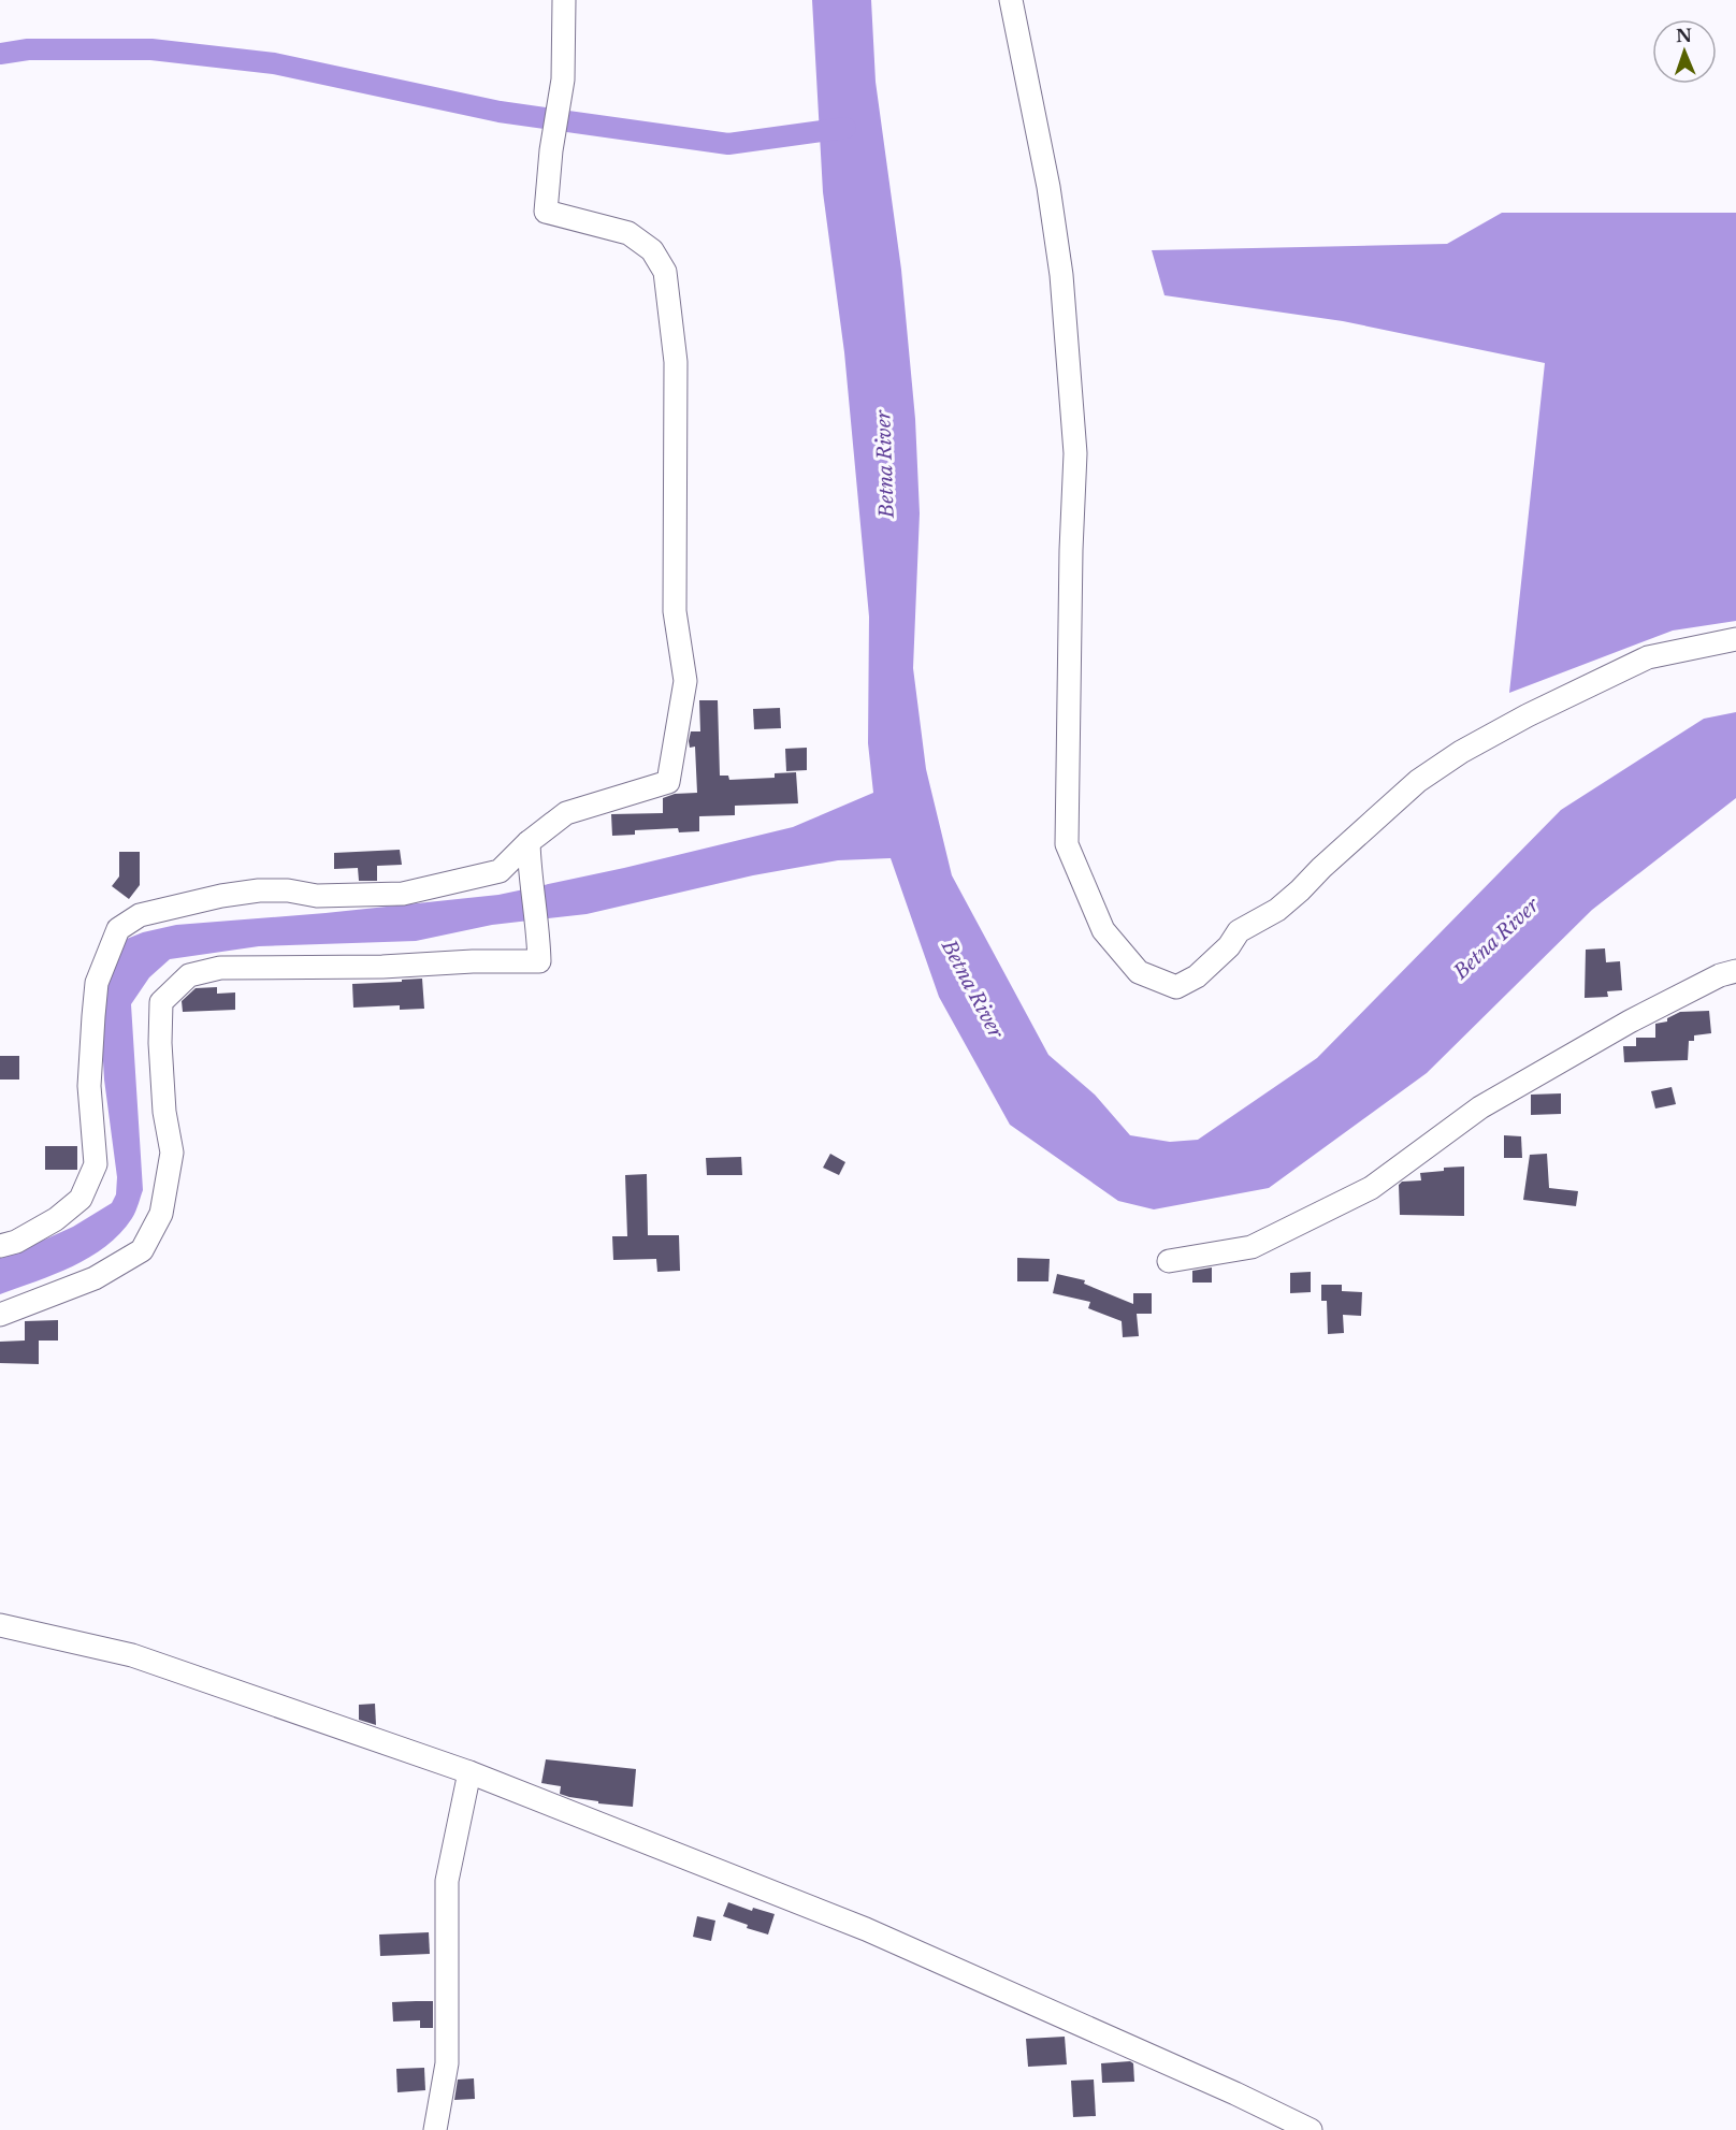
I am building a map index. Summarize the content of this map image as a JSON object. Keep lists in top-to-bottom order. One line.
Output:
{"water":["Betna River"],"north":"top"}
